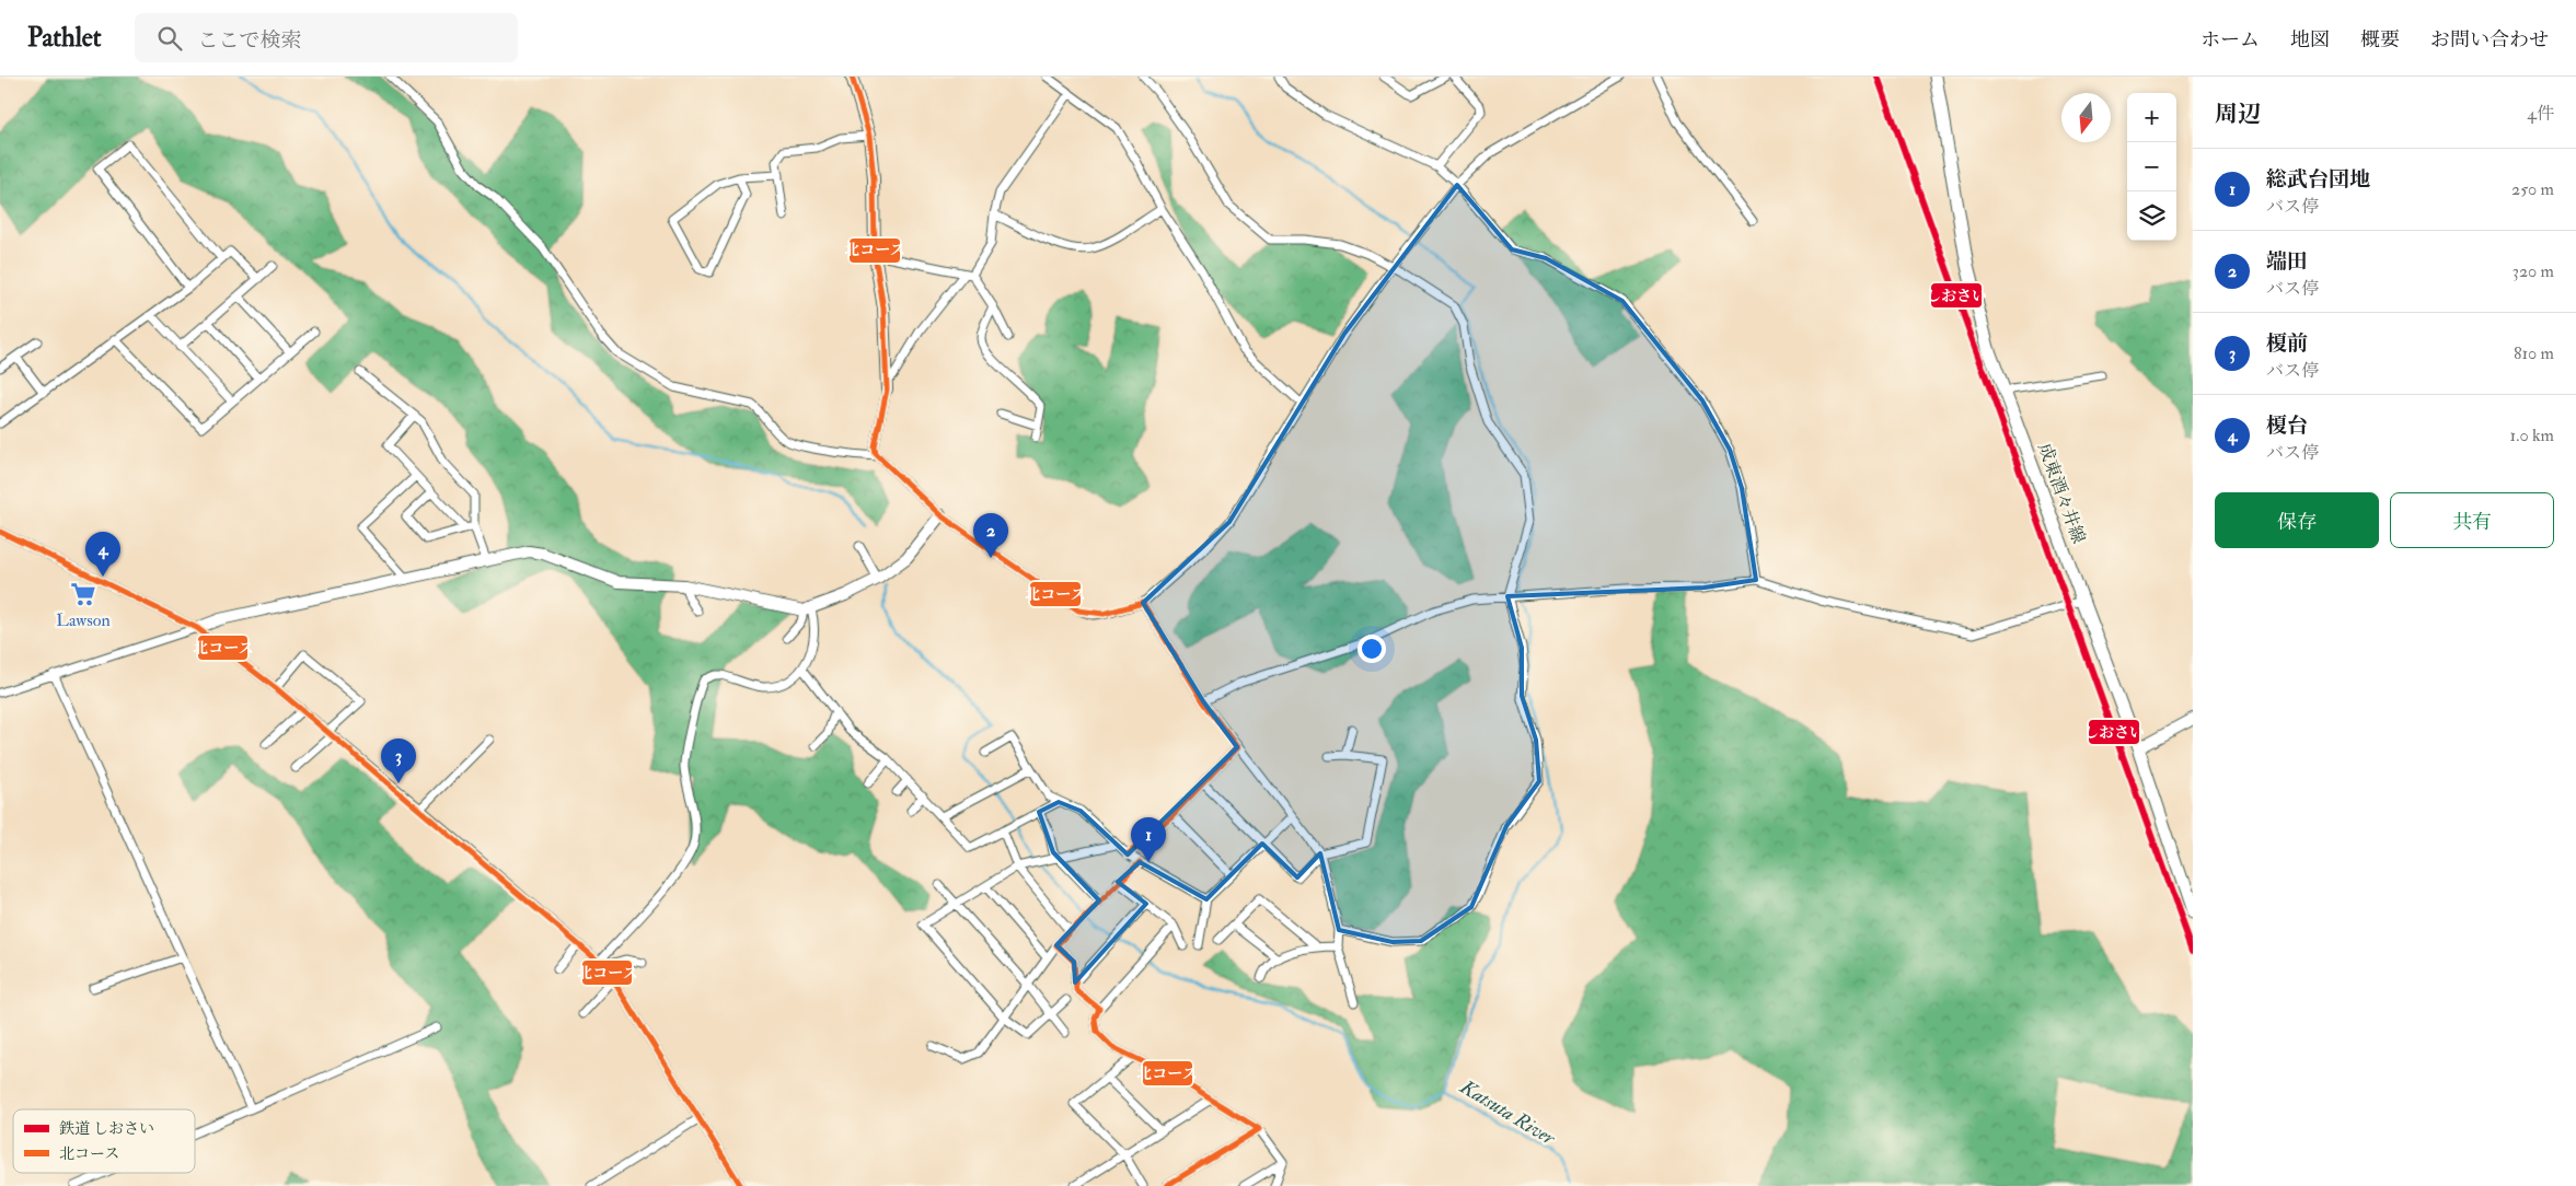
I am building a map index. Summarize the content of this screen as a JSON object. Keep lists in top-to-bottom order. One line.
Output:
{"streets":{"main road":["成東酒々井線"]},"water":["Katsuta River"],"places":{"supermarket":["Lawson"]},"lines":["rail line しおさい","transit line 北コース"],"legend":["鉄道 しおさい","北コース"],"north":"bottom","page":{"header":"Pathlet","search":"ここで検索","nav":["ホーム","地図","概要","お問い合わせ"],"heading":["周辺","4件"],"map_buttons":["+","−"],"list":[{"mark":"1","name":"総武台団地","note":"バス停","value":"250 m"},{"mark":"2","name":"端田","note":"バス停","value":"320 m"},{"mark":"3","name":"榎前","note":"バス停","value":"810 m"},{"mark":"4","name":"榎台","note":"バス停","value":"1.0 km"}],"buttons":["保存","共有"],"pins":["2","4","3","1"]}}
